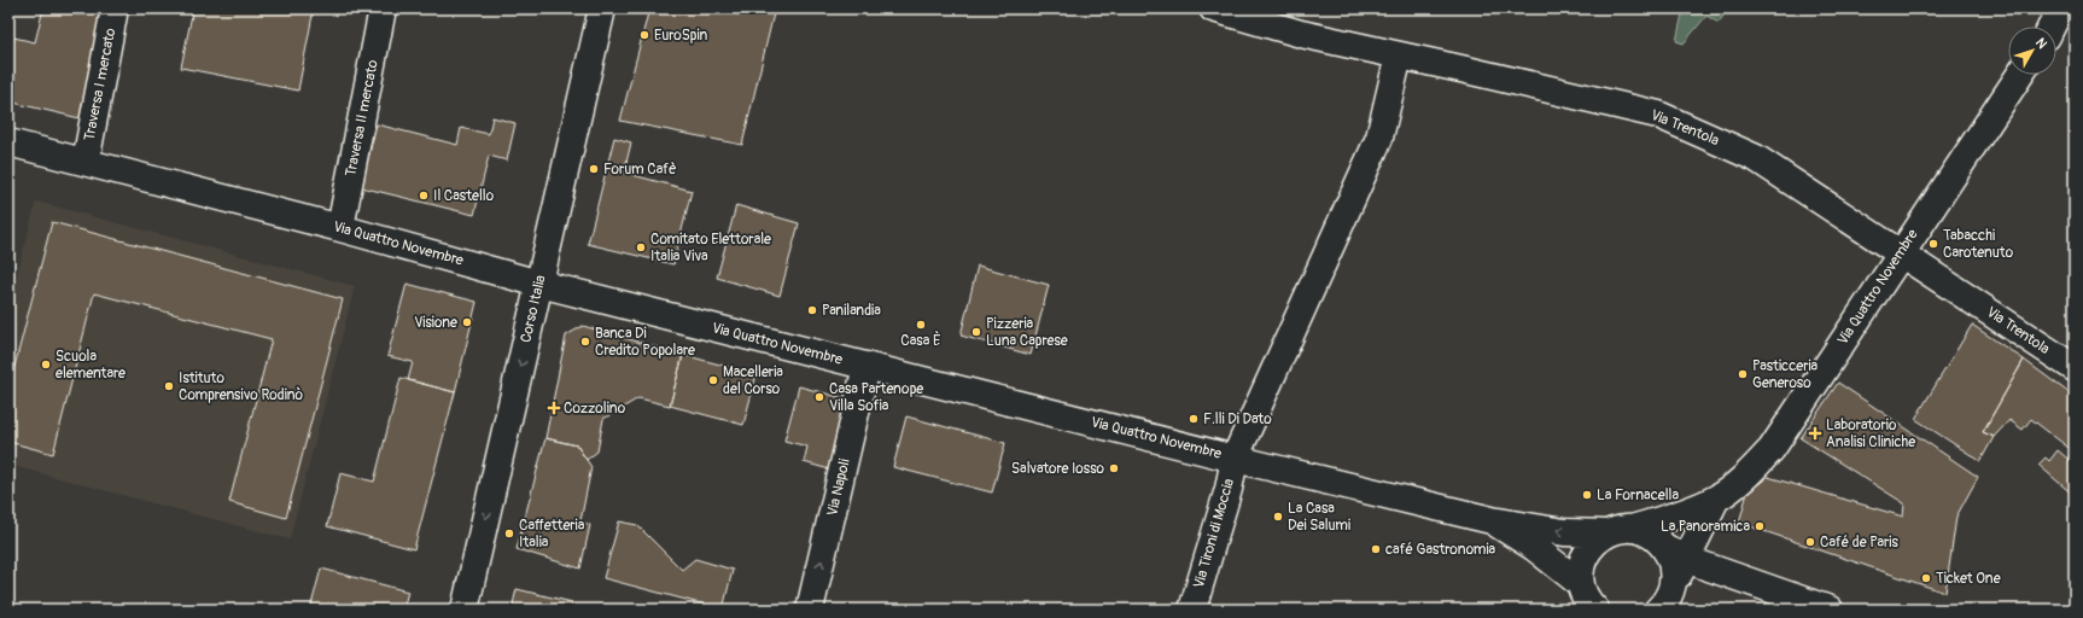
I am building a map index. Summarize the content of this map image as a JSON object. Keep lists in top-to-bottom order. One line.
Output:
{"streets":{"street":["Traversa I mercato","Traversa II mercato","Via Trentola","Via Quattro Novembre","Corso Italia","Via Napoli","Via Tironi di Moccia"]},"crossings":[["Traversa I mercato","Via Quattro Novembre"],["Traversa II mercato","Via Quattro Novembre"],["Via Trentola","Via Quattro Novembre"],["Via Trentola","Via Tironi di Moccia"],["Via Quattro Novembre","Corso Italia"],["Via Quattro Novembre","Via Napoli"],["Via Quattro Novembre","Via Tironi di Moccia"]],"one_way":["Corso Italia","Via Napoli"],"places":{"other":["EuroSpin","Forum Cafè","Il Castello","Tabacchi Carotenuto","Comitato Elettorale Italia Viva","Panilandia","Visione","Casa È","Pizzeria Luna Caprese","Banca Di Credito Popolare","Scuola elementare","Pasticceria Generoso","Macelleria del Corso","Istituto Comprensivo Rodinò","Casa Partenope Villa Sofia","F.lli Di Dato","Salvatore Iosso","La Fornacella","La Casa Dei Salumi","La Panoramica","Caffetteria Italia","Café de Paris","café Gastronomia","Ticket One"],"health":["Cozzolino","Laboratorio Analisi Cliniche"]},"north":"top right"}
